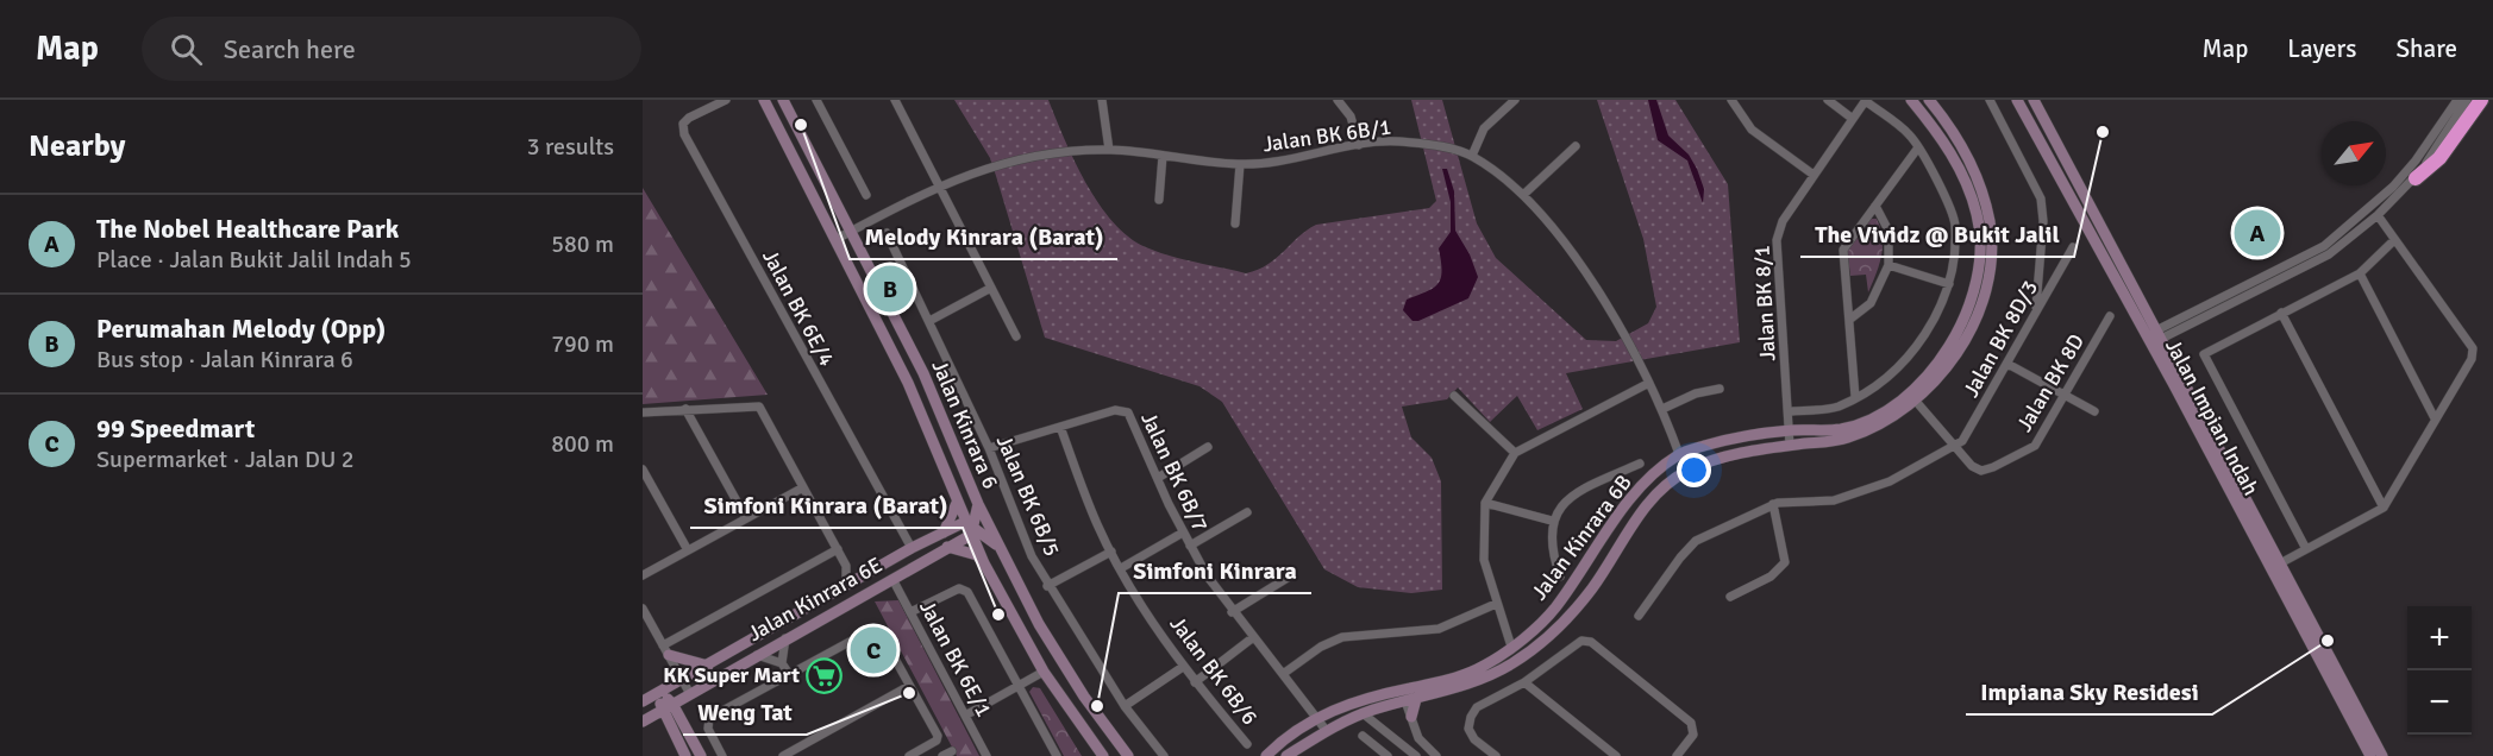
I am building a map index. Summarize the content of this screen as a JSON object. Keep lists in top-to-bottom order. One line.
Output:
{"streets":{"street":["Jalan BK 6B/1","Jalan BK 8/1","Jalan BK 6E/4","Jalan BK 8D/3","Jalan BK 8D","Jalan Impian Indah","Jalan Kinrara 6","Jalan BK 6B/7","Jalan BK 6B/5","Jalan Kinrara 6B","Jalan Kinrara 6E","Jalan BK 6E/1","Jalan BK 6B/6"]},"crossings":[["Jalan BK 6B/1","Jalan Kinrara 6"],["Jalan BK 6B/1","Jalan Kinrara 6B"],["Jalan BK 8/1","Jalan Kinrara 6B"],["Jalan BK 6E/4","Jalan Kinrara 6E"],["Jalan BK 8D/3","Jalan BK 8D"],["Jalan BK 8D","Jalan Kinrara 6B"],["Jalan Kinrara 6","Jalan Kinrara 6E"],["Jalan BK 6B/7","Jalan BK 6B/5"],["Jalan BK 6B/7","Jalan Kinrara 6B"],["Jalan BK 6B/7","Jalan BK 6B/6"],["Jalan Kinrara 6E","Jalan BK 6E/1"]],"places":{"other":["Melody Kinrara (Barat)","The Vividz @ Bukit Jalil","Simfoni Kinrara (Barat)","Impiana Sky Residesi","Weng Tat","Simfoni Kinrara"],"supermarket":["KK Super Mart"]},"north":"top right","page":{"header":"Map","search":"Search here","nav":["Map","Layers","Share"],"heading":["Nearby","3 results"],"list":[{"mark":"A","name":"The Nobel Healthcare Park","note":"Place · Jalan Bukit Jalil Indah 5","value":"580 m"},{"mark":"B","name":"Perumahan Melody (Opp)","note":"Bus stop · Jalan Kinrara 6","value":"790 m"},{"mark":"C","name":"99 Speedmart","note":"Supermarket · Jalan DU 2","value":"800 m"}],"pins":["A","B","C"],"map_buttons":["+","−"]}}
